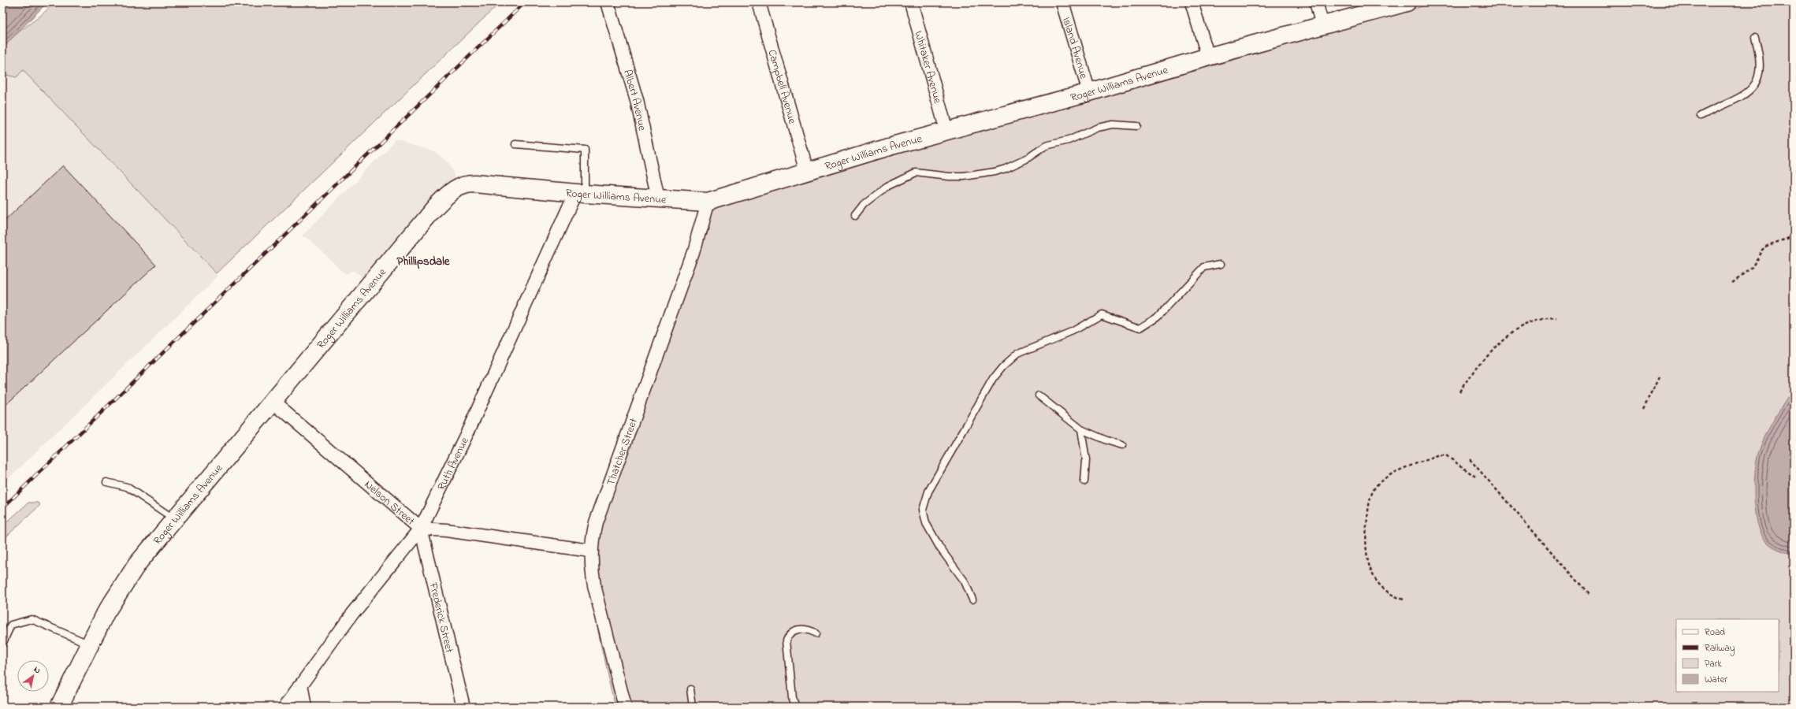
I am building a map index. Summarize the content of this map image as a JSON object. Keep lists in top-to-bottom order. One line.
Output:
{"streets":{"main road":["Roger Williams Avenue"],"street":["Island Avenue","Whitaker Avenue","Campbell Avenue","Albert Avenue","Thatcher Street","Ruth Avenue","Nelson Street","Frederick Street"]},"crossings":[["Island Avenue","Roger Williams Avenue"],["Whitaker Avenue","Roger Williams Avenue"],["Roger Williams Avenue","Campbell Avenue"],["Roger Williams Avenue","Albert Avenue"],["Roger Williams Avenue","Thatcher Street"],["Roger Williams Avenue","Ruth Avenue"],["Roger Williams Avenue","Nelson Street"],["Thatcher Street","Nelson Street"],["Ruth Avenue","Nelson Street"],["Ruth Avenue","Frederick Street"],["Nelson Street","Frederick Street"]],"districts":["Phillipsdale"],"legend":["Road","Railway","Park","Water"],"north":"top right"}
